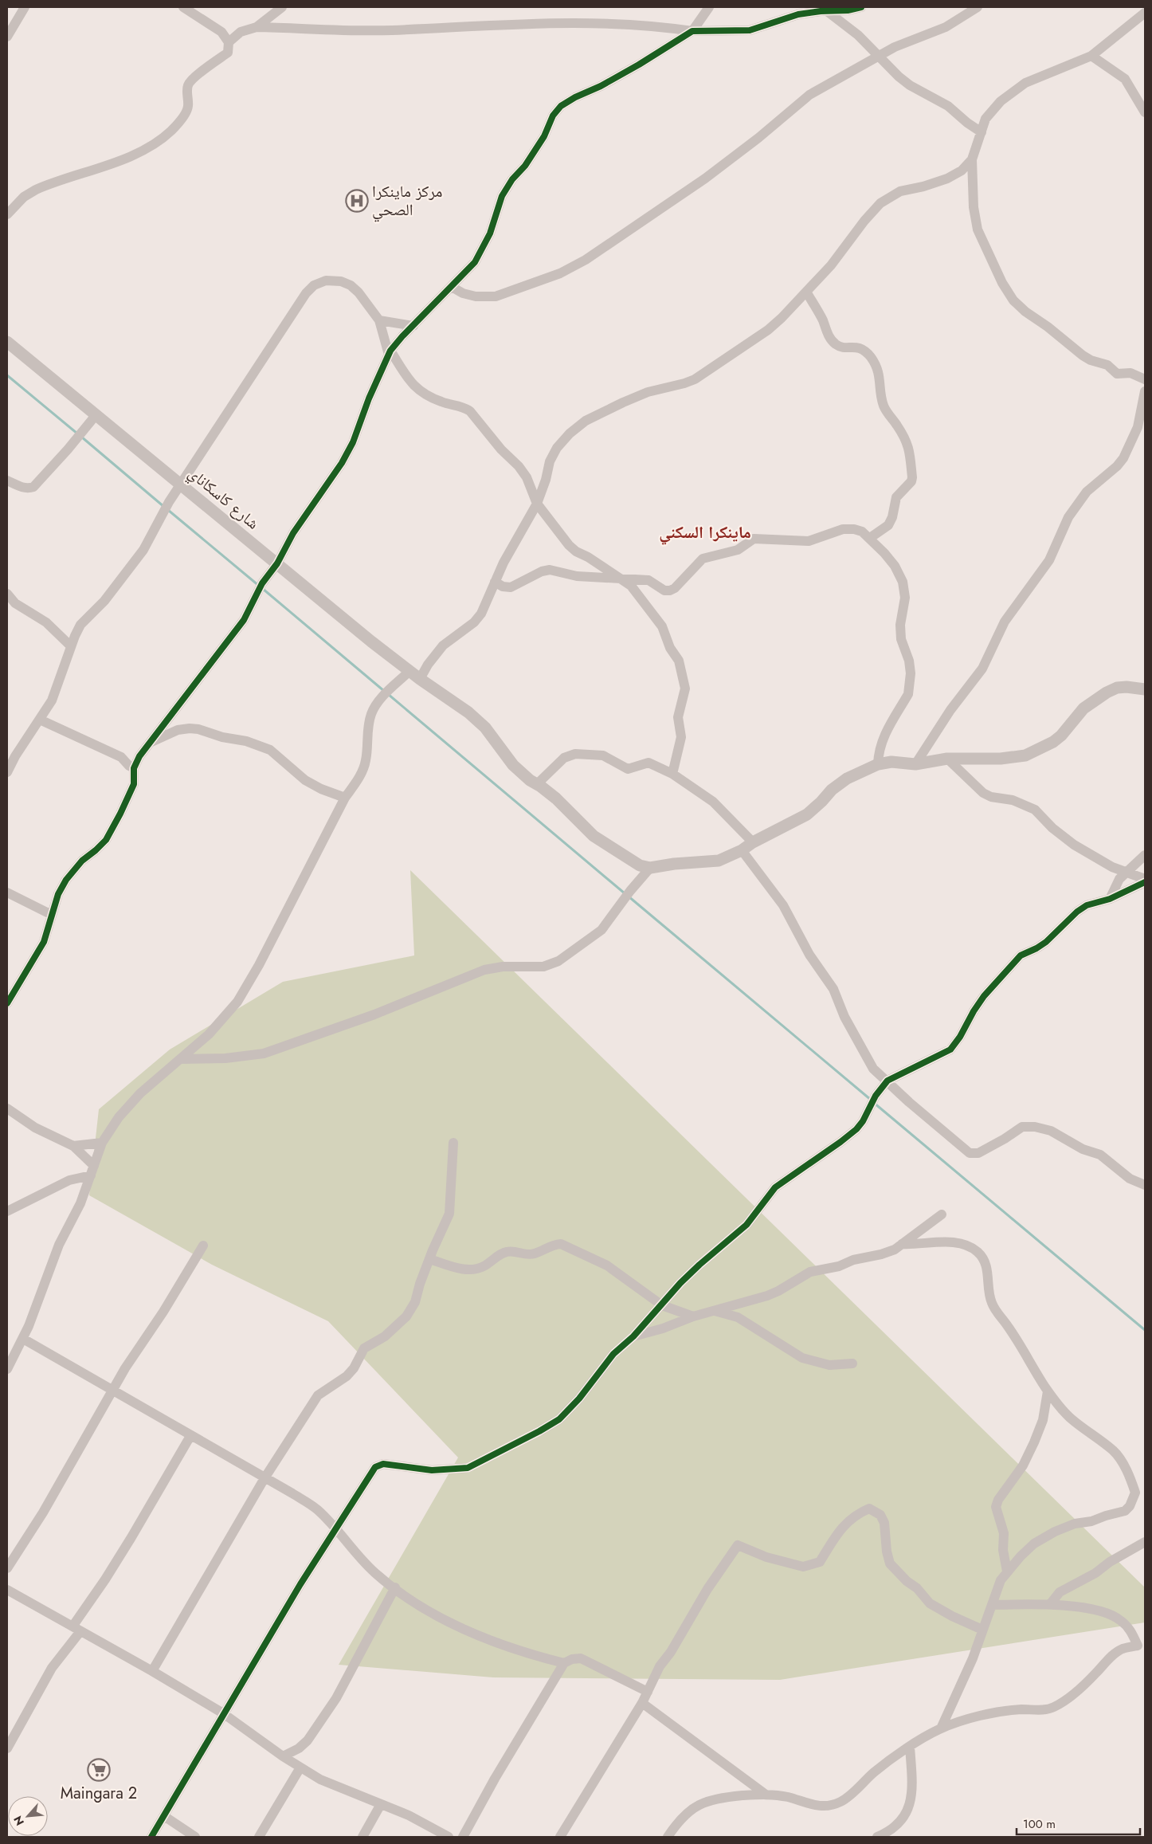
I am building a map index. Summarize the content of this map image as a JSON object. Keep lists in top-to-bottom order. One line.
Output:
{"streets":{"street":["شارع كاسكاناي"]},"districts":["ماينكرا السكني"],"places":{"hospital":["مركز ماينكرا الصحي"],"supermarket":["Maingara 2"]},"scale_bar":"100 m","north":"bottom left"}
